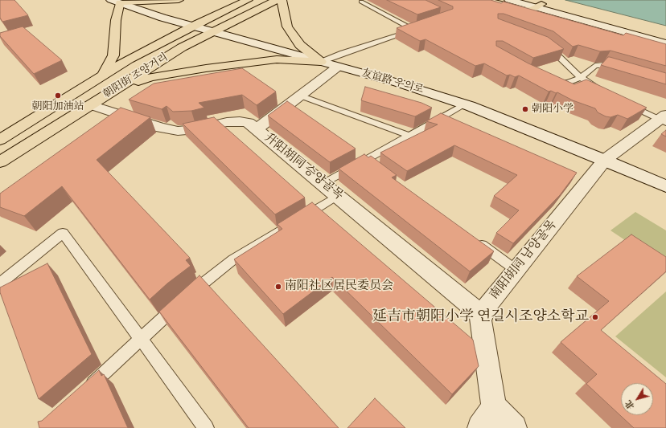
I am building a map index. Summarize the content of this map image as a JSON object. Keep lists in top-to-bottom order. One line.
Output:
{"streets":{"main road":["朝阳街 조양거리","友谊路 우의로","升阳胡同 승양골목","南阳胡同 남양골목"]},"crossings":[["朝阳街 조양거리","友谊路 우의로"],["朝阳街 조양거리","升阳胡同 승양골목"],["友谊路 우의로","南阳胡同 남양골목"],["升阳胡同 승양골목","南阳胡同 남양골목"]],"places":["朝阳加油站","朝阳小学","南阳社区居民委员会","延吉市朝阳小学 연길시조양소학교"],"north":"bottom left"}
